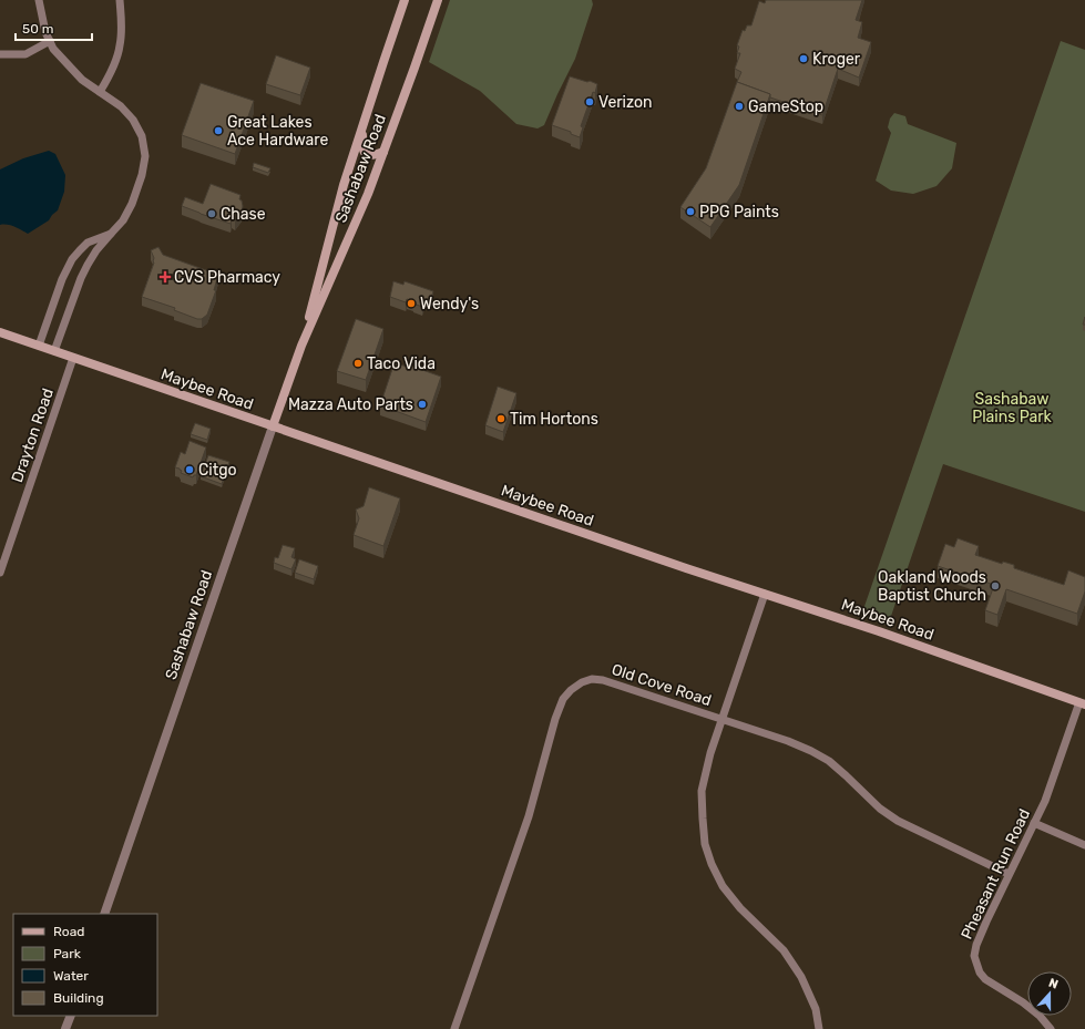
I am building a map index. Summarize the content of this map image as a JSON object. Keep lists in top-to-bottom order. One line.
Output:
{"streets":{"main road":["Sashabaw Road","Maybee Road"],"street":["Drayton Road","Old Cove Road","Pheasant Run Road"]},"crossings":[["Sashabaw Road","Maybee Road"],["Maybee Road","Drayton Road"],["Maybee Road","Pheasant Run Road"],["Old Cove Road","Pheasant Run Road"]],"parks":["Sashabaw Plains Park"],"places":{"other":["Kroger","Verizon","GameStop","Great Lakes Ace Hardware","PPG Paints","Chase","Wendy's","Taco Vida","Mazza Auto Parts","Tim Hortons","Citgo","Oakland Woods Baptist Church"],"health":["CVS Pharmacy"]},"legend":["Road","Park","Water","Building"],"scale_bar":"50 m","north":"top"}
